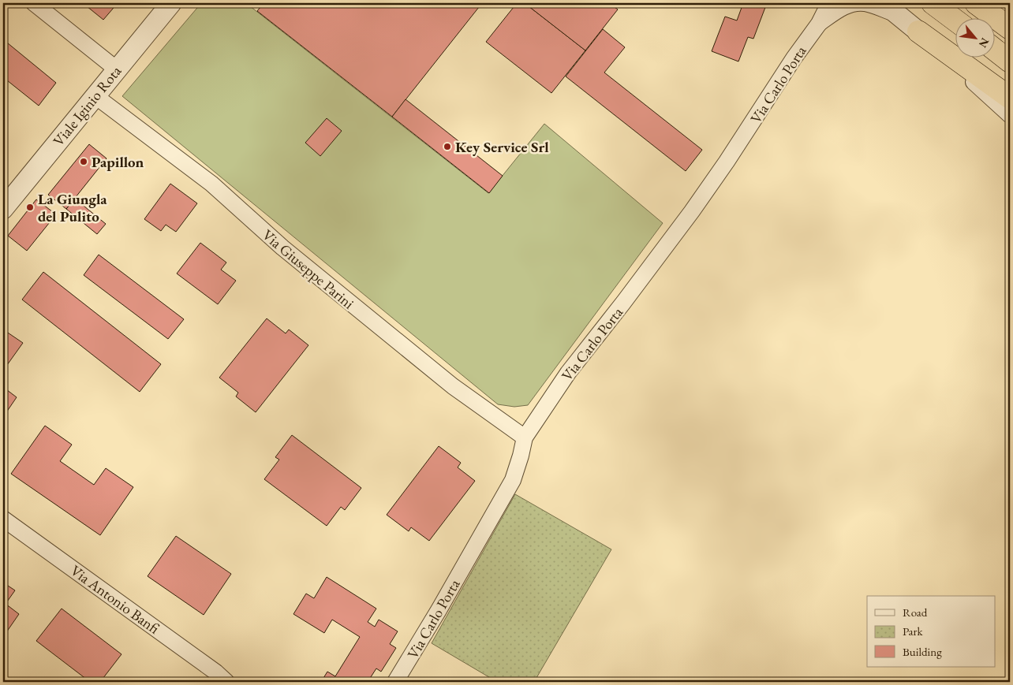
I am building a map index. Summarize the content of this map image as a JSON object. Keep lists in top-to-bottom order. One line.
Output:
{"streets":{"street":["Via Carlo Porta","Viale Iginio Rota","Via Giuseppe Parini","Via Antonio Banfi"]},"crossings":[["Via Carlo Porta","Via Giuseppe Parini"],["Viale Iginio Rota","Via Giuseppe Parini"]],"places":["Key Service Srl","Papillon","La Giungla del Pulito"],"legend":["Road","Park","Building"],"north":"bottom right"}
